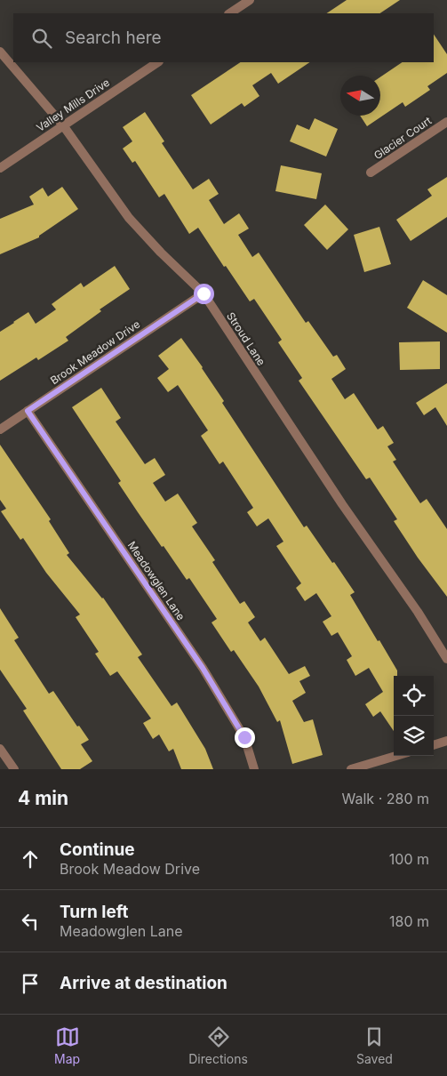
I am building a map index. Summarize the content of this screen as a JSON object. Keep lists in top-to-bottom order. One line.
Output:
{"streets":{"street":["Valley Mills Drive","Glacier Court","Stroud Lane","Brook Meadow Drive","Meadowglen Lane"]},"crossings":[["Valley Mills Drive","Stroud Lane"],["Stroud Lane","Brook Meadow Drive"],["Brook Meadow Drive","Meadowglen Lane"]],"north":"left","page":{"search":"Search here","heading":["4 min","Walk · 280 m"],"list":[["Continue","Brook Meadow Drive","100 m"],["Turn left","Meadowglen Lane","180 m"],"Arrive at destination"],"nav":["Map","Directions","Saved"]}}
